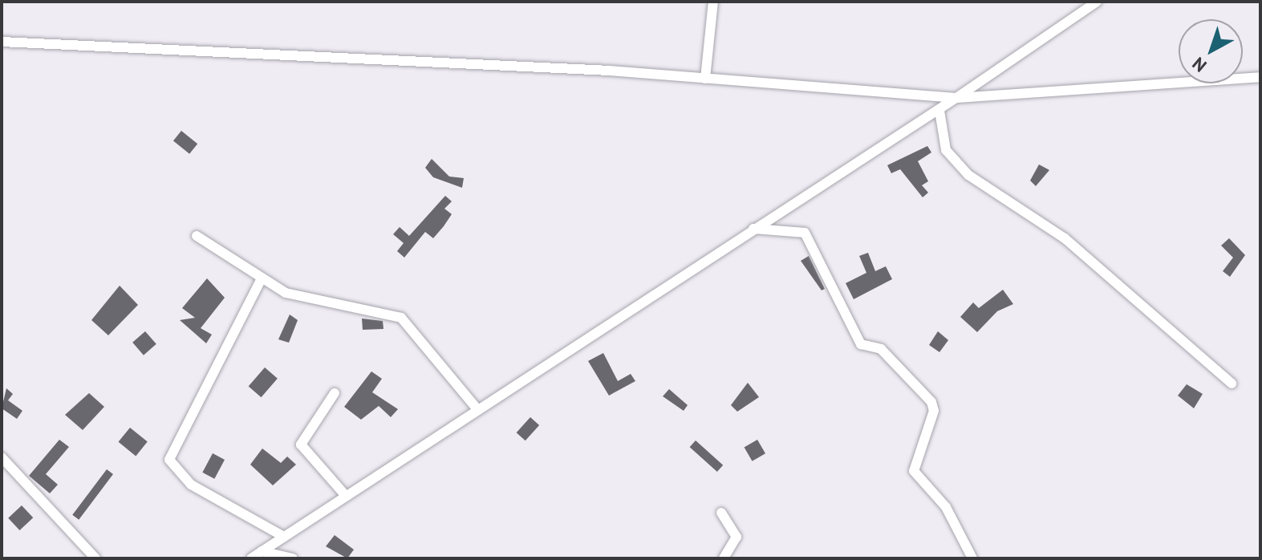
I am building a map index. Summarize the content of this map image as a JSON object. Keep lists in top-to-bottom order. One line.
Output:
{"north":"bottom left"}
